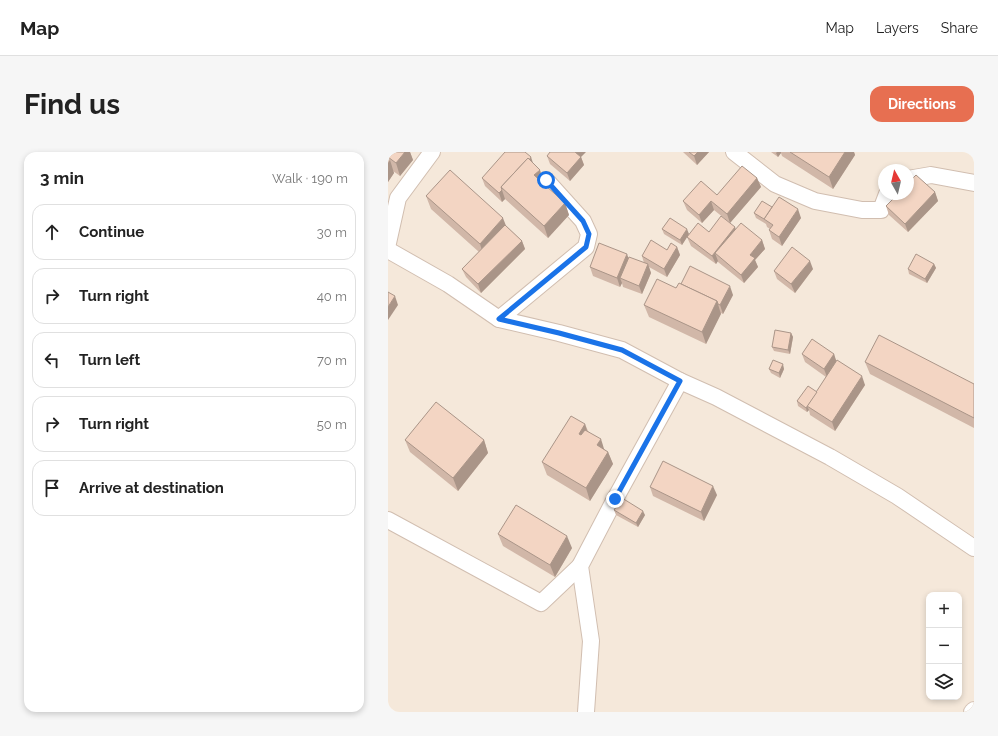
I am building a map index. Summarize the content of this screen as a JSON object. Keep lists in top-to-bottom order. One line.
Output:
{"north":"top","page":{"header":"Map","nav":["Map","Layers","Share"],"buttons":"Directions","title":"Find us","heading":["3 min","Walk · 190 m"],"list":[["Continue","30 m"],["Turn right","40 m"],["Turn left","70 m"],["Turn right","50 m"],"Arrive at destination"],"map_buttons":["+","−"]}}
